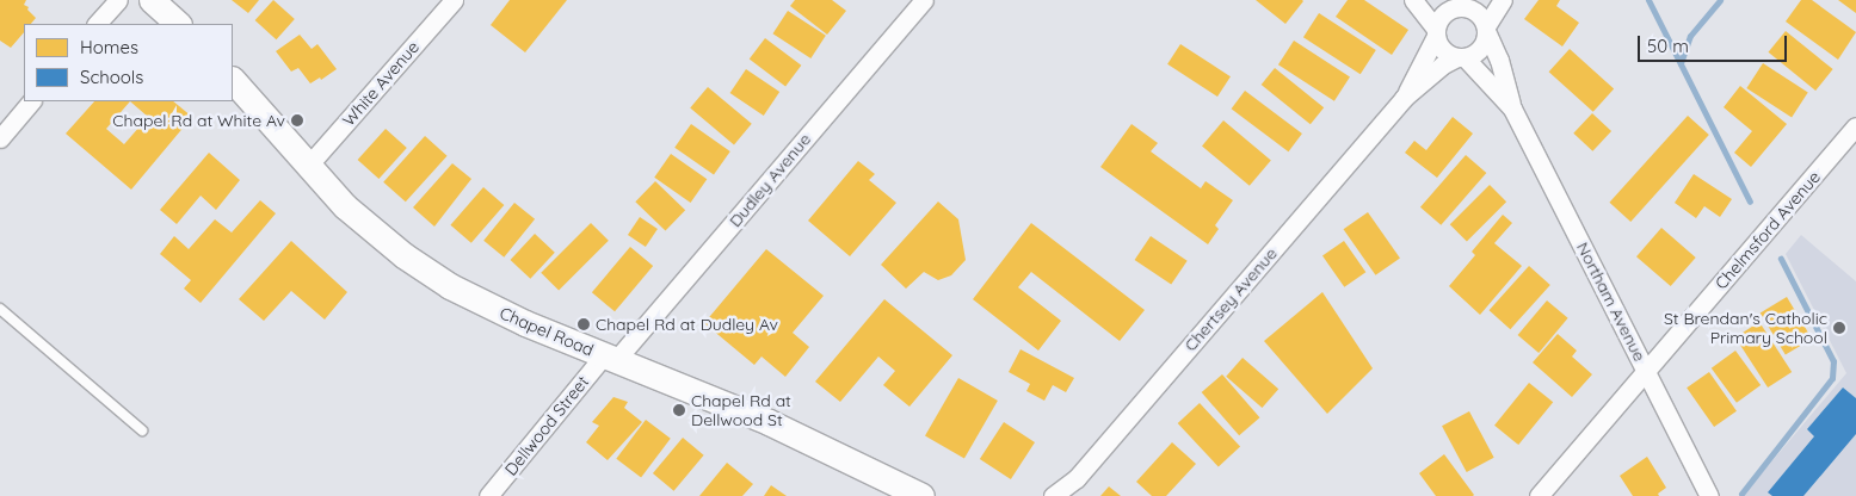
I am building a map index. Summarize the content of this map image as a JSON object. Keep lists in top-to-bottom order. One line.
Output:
{"streets":{"main road":["Chapel Road"],"street":["White Avenue","Dudley Avenue","Chelmsford Avenue","Chertsey Avenue","Northam Avenue","Dellwood Street"]},"crossings":[["White Avenue","Chapel Road"],["Dudley Avenue","Chapel Road"],["Dudley Avenue","Dellwood Street"],["Chelmsford Avenue","Northam Avenue"],["Chertsey Avenue","Northam Avenue"],["Chapel Road","Dellwood Street"]],"places":["Chapel Rd at White Av","Chapel Rd at Dudley Av","St Brendan's Catholic Primary School","Chapel Rd at Dellwood St"],"legend":["Homes","Schools"],"scale_bar":"50 m"}
